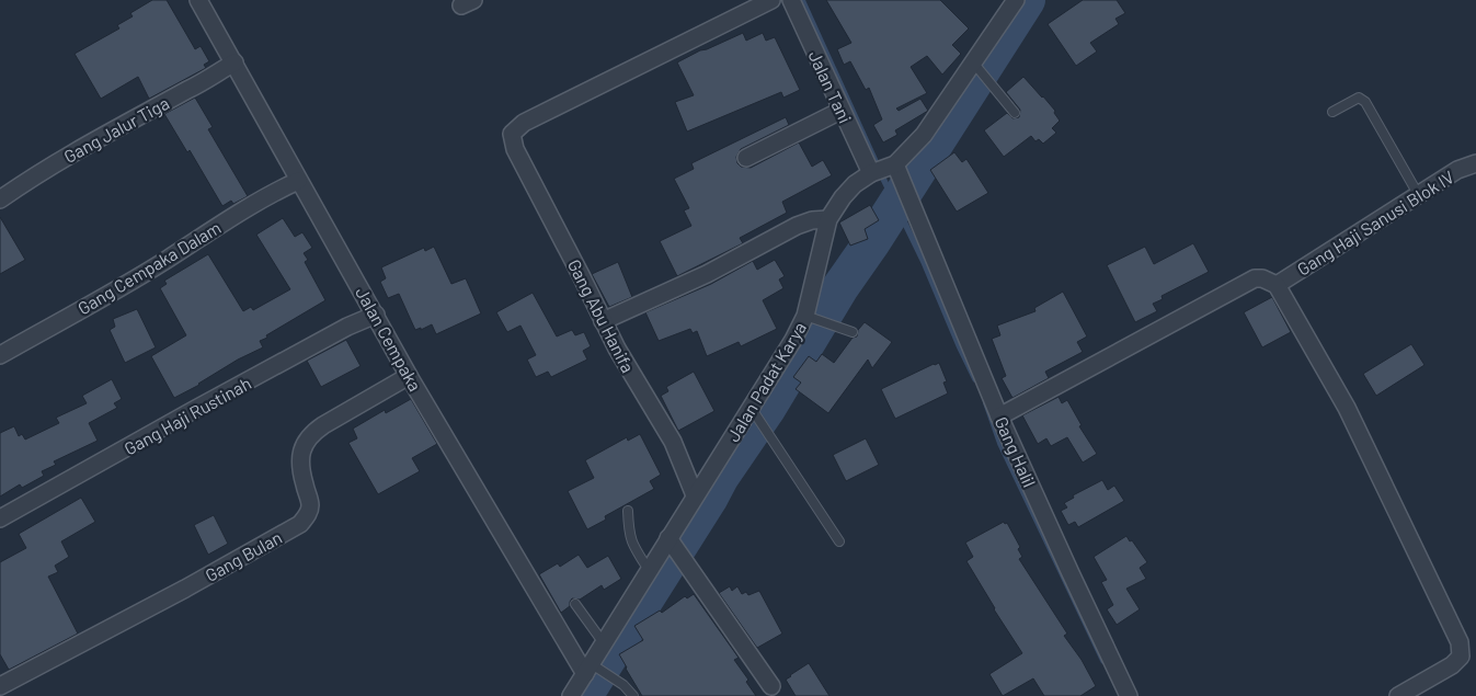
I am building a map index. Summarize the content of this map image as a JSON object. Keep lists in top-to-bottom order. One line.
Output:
{"streets":{"street":["Jalan Tani","Gang Jalur Tiga","Gang Haji Sanusi Blok IV","Gang Cempaka Dalam","Gang Abu Hanifa","Jalan Cempaka","Jalan Padat Karya","Gang Haji Rustinah","Gang Halil","Gang Bulan"]},"crossings":[["Jalan Tani","Jalan Padat Karya"],["Jalan Tani","Gang Halil"],["Gang Jalur Tiga","Jalan Cempaka"],["Gang Cempaka Dalam","Jalan Cempaka"],["Gang Abu Hanifa","Jalan Padat Karya"],["Jalan Cempaka","Jalan Padat Karya"],["Jalan Cempaka","Gang Haji Rustinah"],["Jalan Cempaka","Gang Bulan"]]}
